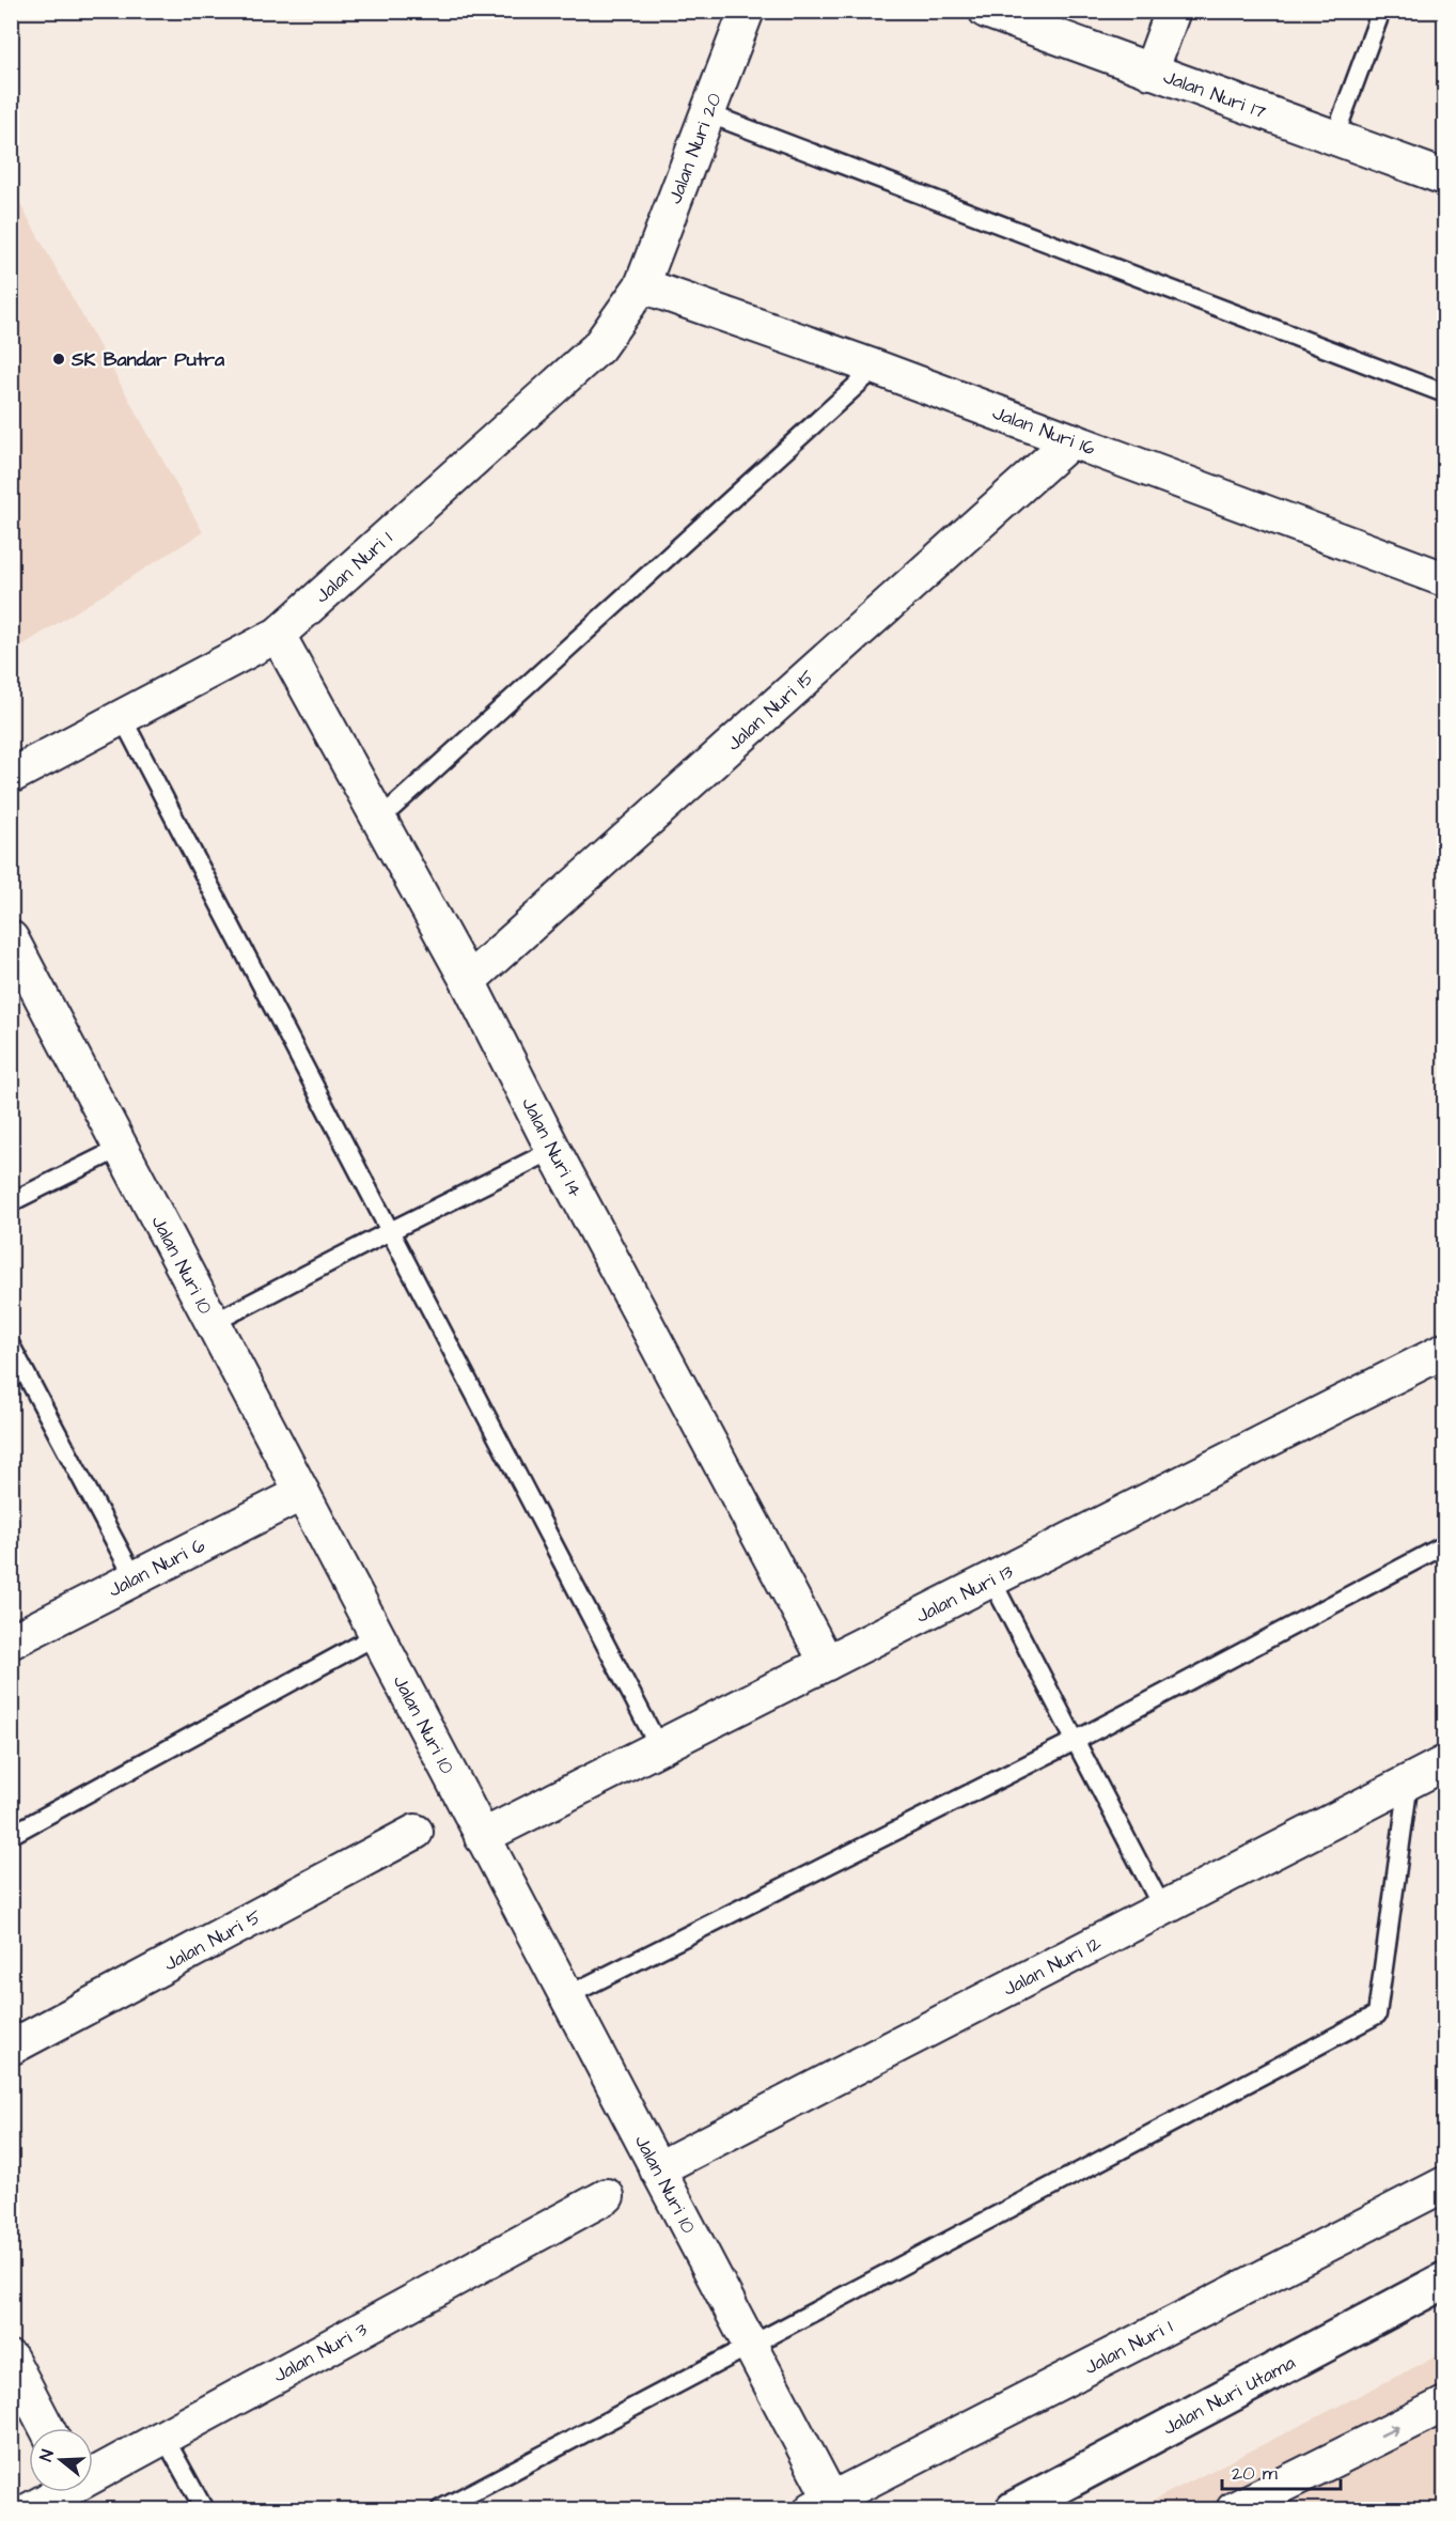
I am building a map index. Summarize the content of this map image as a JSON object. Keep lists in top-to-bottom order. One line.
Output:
{"streets":{"street":["Jalan Nuri 17","Jalan Nuri 20","Jalan Nuri 16","Jalan Nuri 1","Jalan Nuri 15","Jalan Nuri 14","Jalan Nuri 10","Jalan Nuri 6","Jalan Nuri 13","Jalan Nuri 5","Jalan Nuri 12","Jalan Nuri 3","Jalan Nuri Utama"]},"crossings":[["Jalan Nuri 20","Jalan Nuri 16"],["Jalan Nuri 20","Jalan Nuri 1"],["Jalan Nuri 16","Jalan Nuri 1"],["Jalan Nuri 16","Jalan Nuri 15"],["Jalan Nuri 1","Jalan Nuri 14"],["Jalan Nuri 1","Jalan Nuri 10"],["Jalan Nuri 15","Jalan Nuri 14"],["Jalan Nuri 14","Jalan Nuri 13"],["Jalan Nuri 10","Jalan Nuri 6"],["Jalan Nuri 10","Jalan Nuri 13"],["Jalan Nuri 10","Jalan Nuri 12"]],"places":["SK Bandar Putra"],"scale_bar":"20 m","north":"left"}
